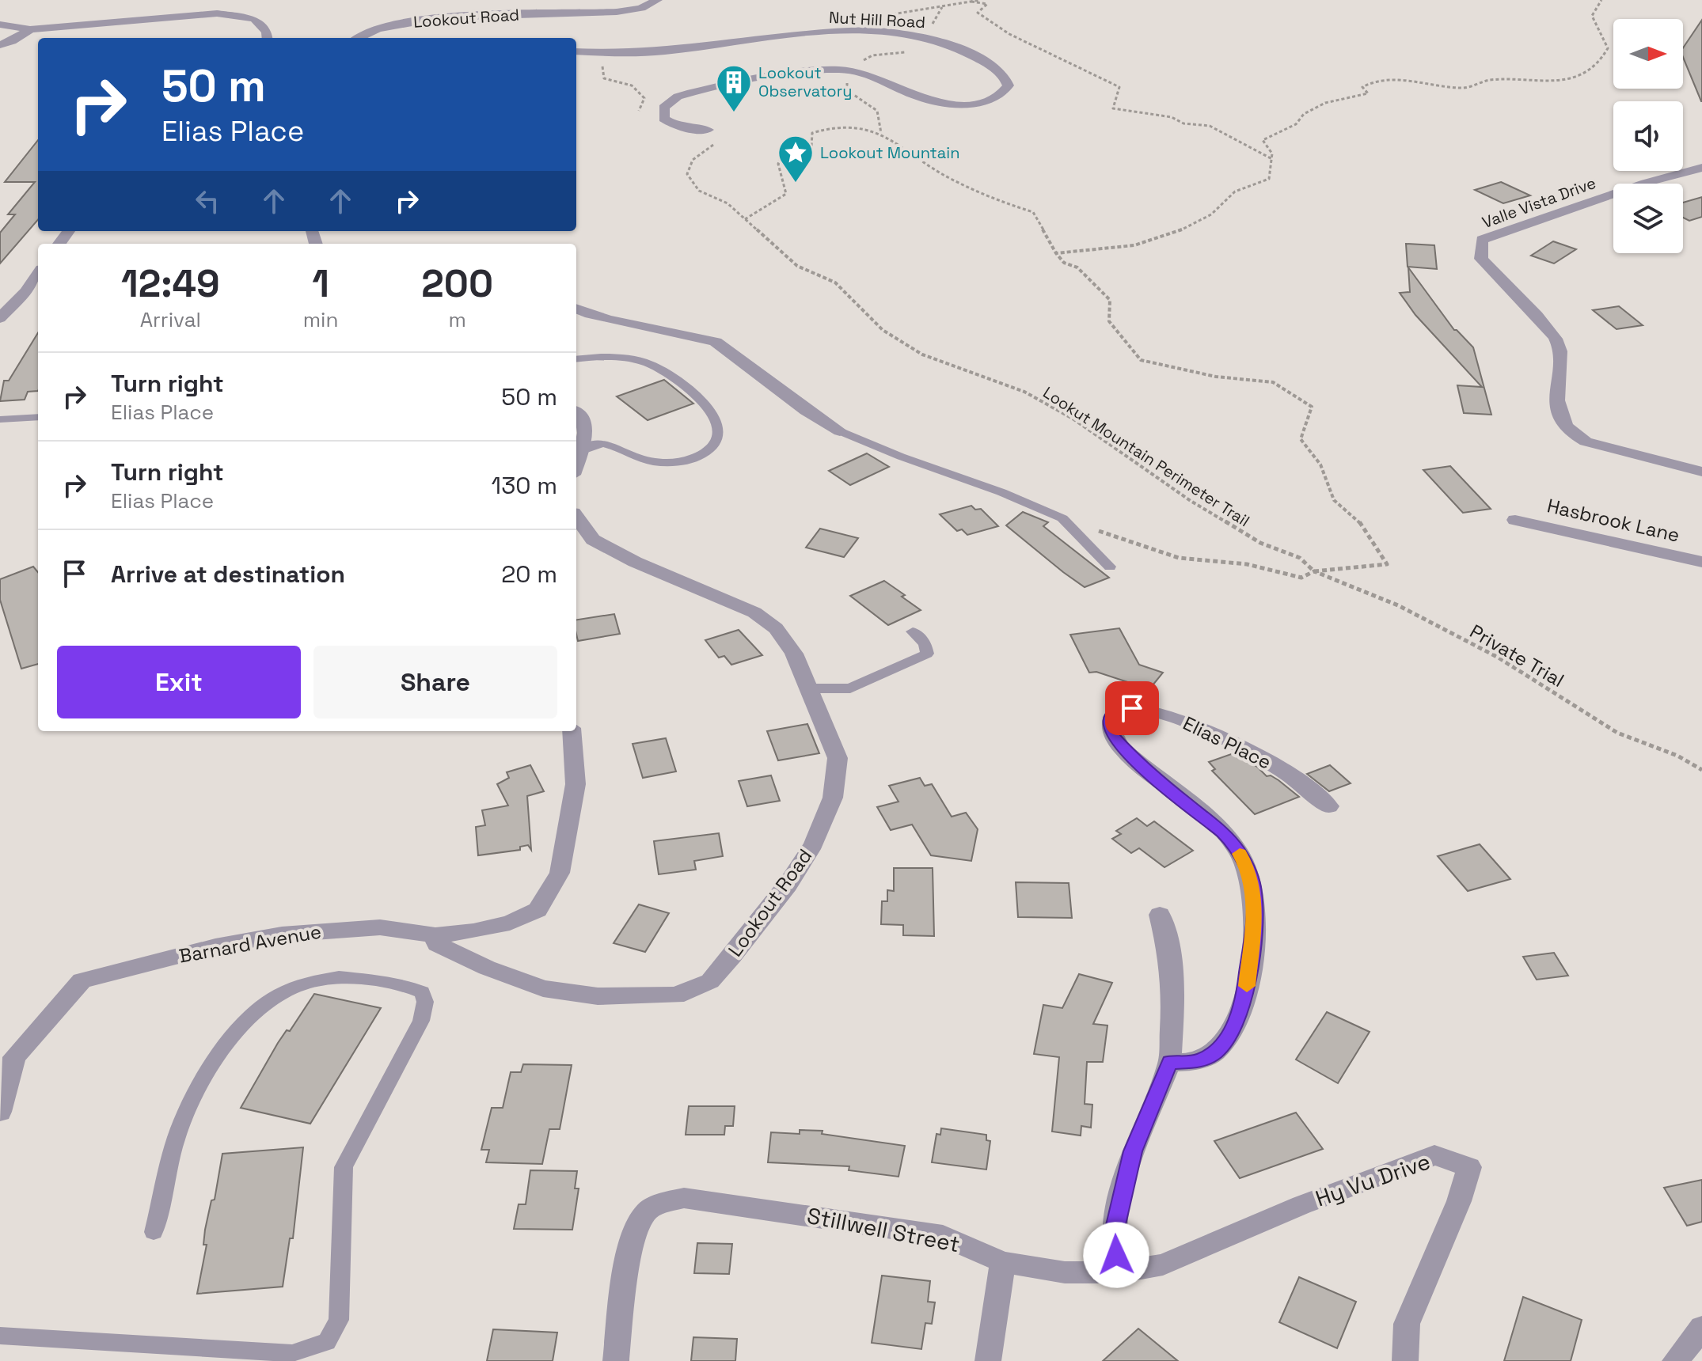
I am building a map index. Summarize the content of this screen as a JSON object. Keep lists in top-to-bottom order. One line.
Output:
{"streets":{"street":["Lookout Road","Nut Hill Road","Valle Vista Drive","Hasbrook Lane","Elias Place","Barnard Avenue","Hy Vu Drive","Stillwell Street"],"path":["Lookut Mountain Perimeter Trail","Private Trial"]},"crossings":[["Lookout Road","Barnard Avenue"],["Nut Hill Road","Lookut Mountain Perimeter Trail"],["Lookut Mountain Perimeter Trail","Private Trial"],["Hy Vu Drive","Stillwell Street"]],"places":{"building":["Lookout Observatory"],"place":["Lookout Mountain"]},"north":"right","page":{"turn":["50 m","Elias Place"],"eta":["12:49","Arrival","1","min","200","m"],"list":[{"name":"Turn right","note":"Elias Place","value":"50 m"},{"name":"Turn right","note":"Elias Place","value":"130 m"},{"name":"Arrive at destination","value":"20 m"}],"buttons":["Exit","Share"]}}
